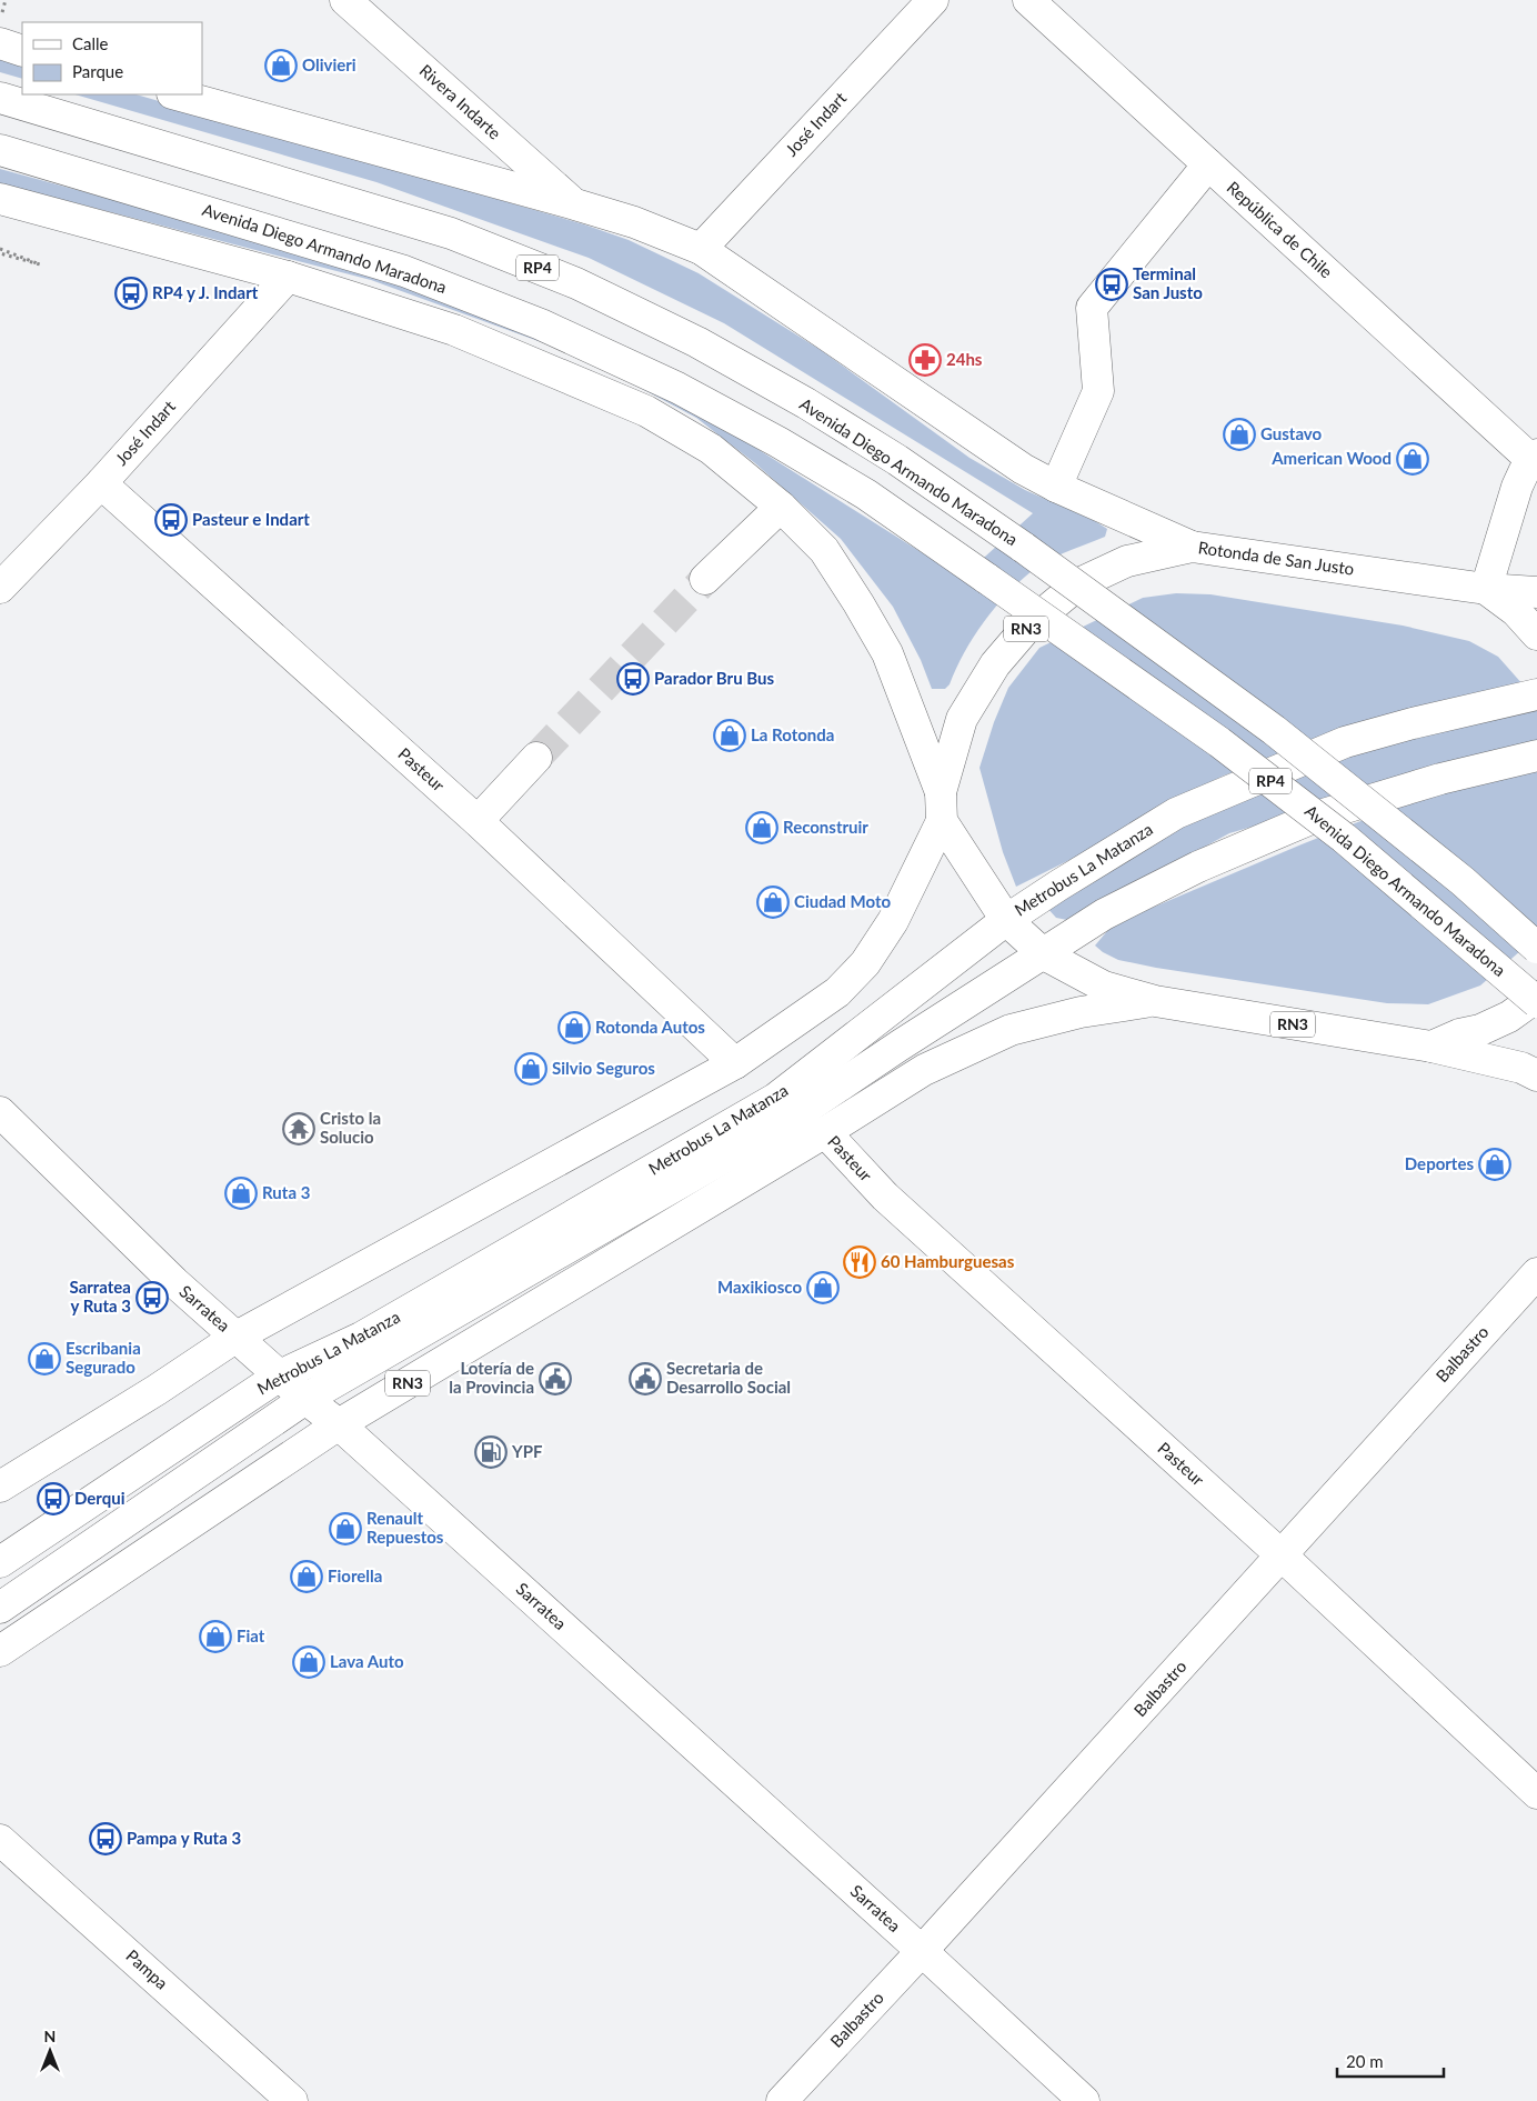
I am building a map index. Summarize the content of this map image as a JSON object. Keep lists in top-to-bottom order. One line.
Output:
{"streets":{"main road":["Rivera Indarte","José Indart","República de Chile","Avenida Diego Armando Maradona","RP4","Rotonda de San Justo","RN3","Pasteur","Metrobus La Matanza","Sarratea","Balbastro","Pampa"]},"crossings":[["José Indart","Pasteur"],["Rotonda de San Justo","RN3"],["RN3","Pasteur"],["RN3","Metrobus La Matanza"],["RN3","Sarratea"],["Pasteur","Balbastro"],["Metrobus La Matanza","Sarratea"],["Sarratea","Balbastro"]],"places":{"shop":["Olivieri","Gustavo","American Wood","La Rotonda","Reconstruir","Ciudad Moto","Rotonda Autos","Silvio Seguros","Deportes","Ruta 3","Maxikiosco","Escribania Segurado","Renault Repuestos","Fiorella","Fiat","Lava Auto"],"bus stop":["Terminal San Justo","RP4 y J. Indart","Pasteur e Indart","Parador Bru Bus","Sarratea y Ruta 3","Derqui","Pampa y Ruta 3"],"pharmacy":["24hs"],"temple":["Cristo la Solucio"],"restaurant":["60 Hamburguesas"],"public building":["Lotería de la Provincia","Secretaria de Desarrollo Social"],"fuel station":["YPF"]},"legend":["Calle","Parque"],"scale_bar":"20 m","north":"top"}
